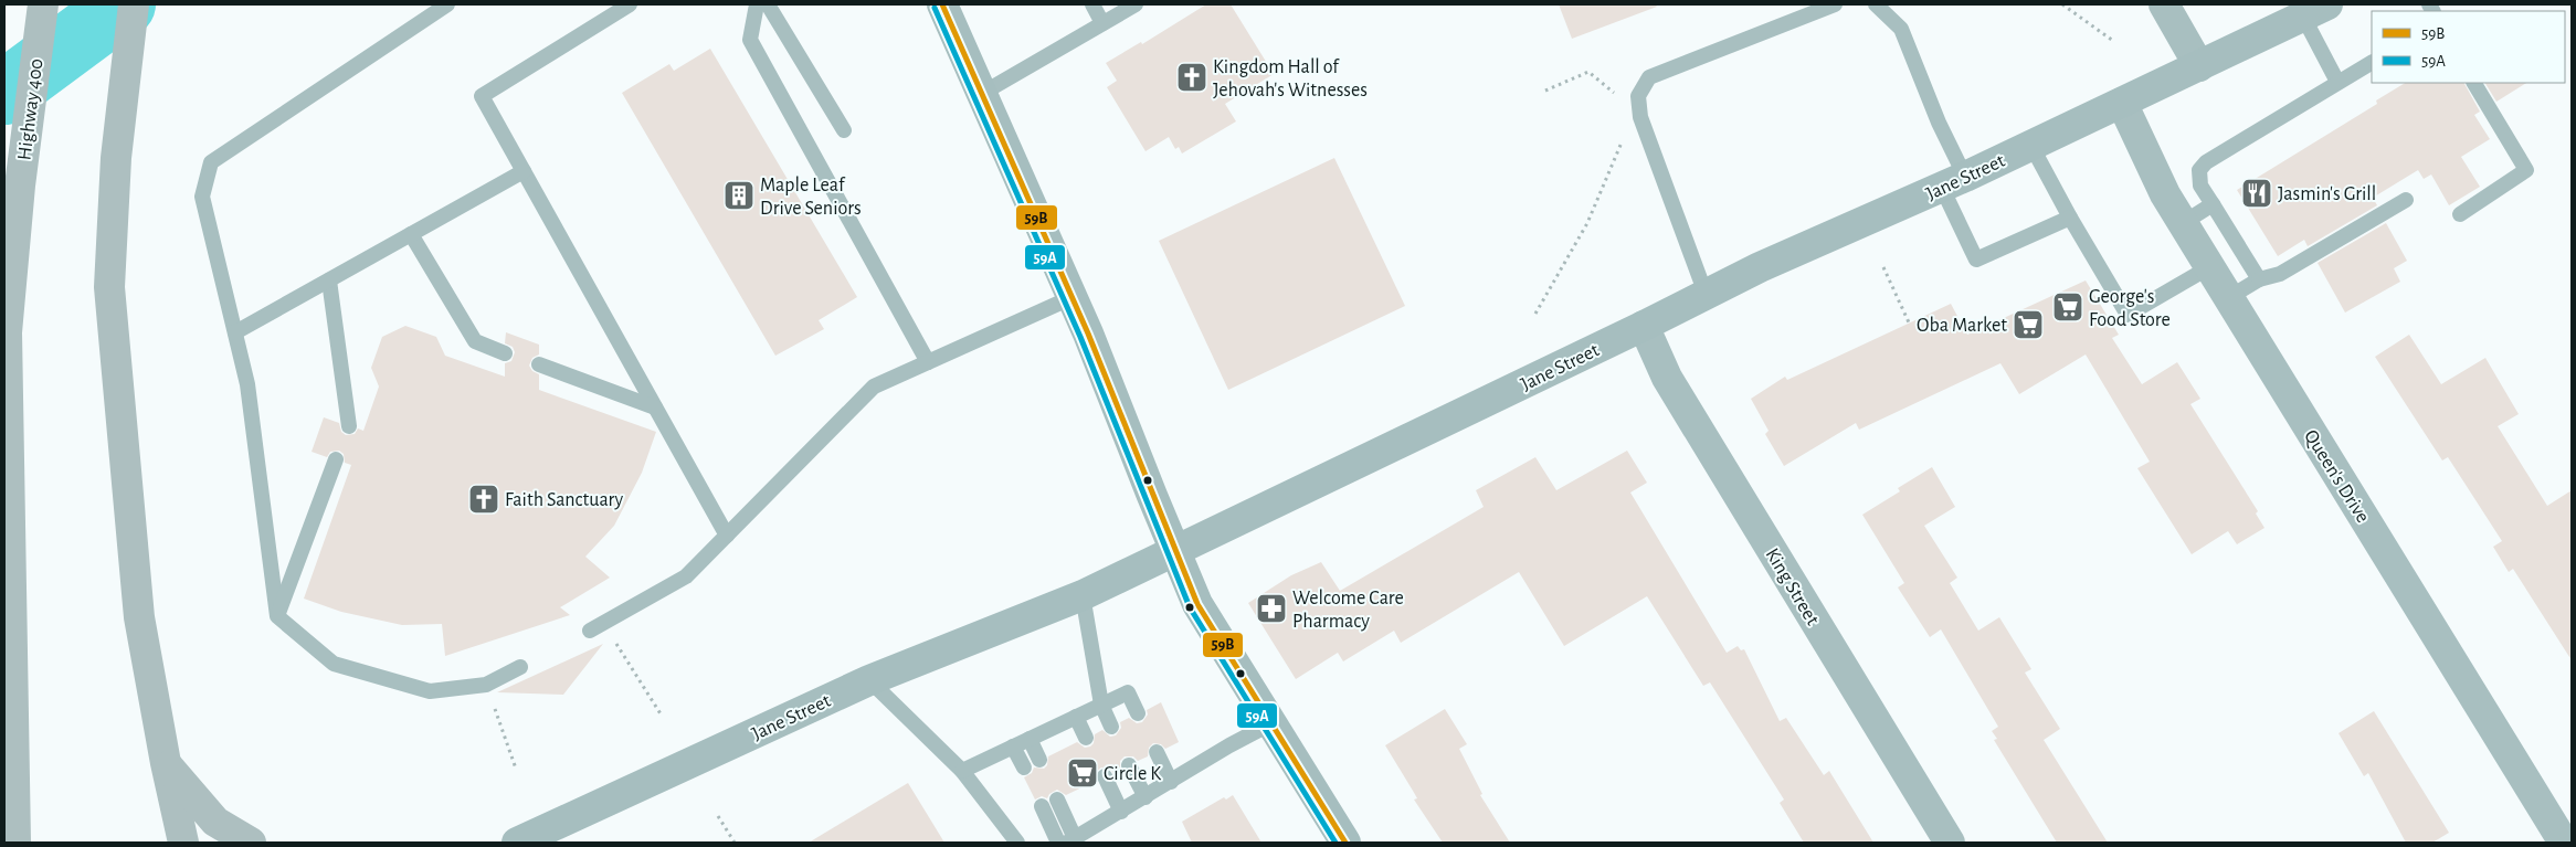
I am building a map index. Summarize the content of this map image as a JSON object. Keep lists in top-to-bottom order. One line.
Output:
{"streets":{"highway":["Highway 400"],"main road":["Jane Street"],"street":["Queen's Drive","King Street"]},"crossings":[["Jane Street","Queen's Drive"],["Jane Street","King Street"]],"places":{"church":["Kingdom Hall of Jehovah's Witnesses","Faith Sanctuary"],"restaurant":["Jasmin's Grill"],"building":["Maple Leaf Drive Seniors"],"supermarket":["George's Food Store","Oba Market","Circle K"],"pharmacy":["Welcome Care Pharmacy"]},"lines":["transit line 59B","transit line 59A"],"legend":["59B","59A"]}
